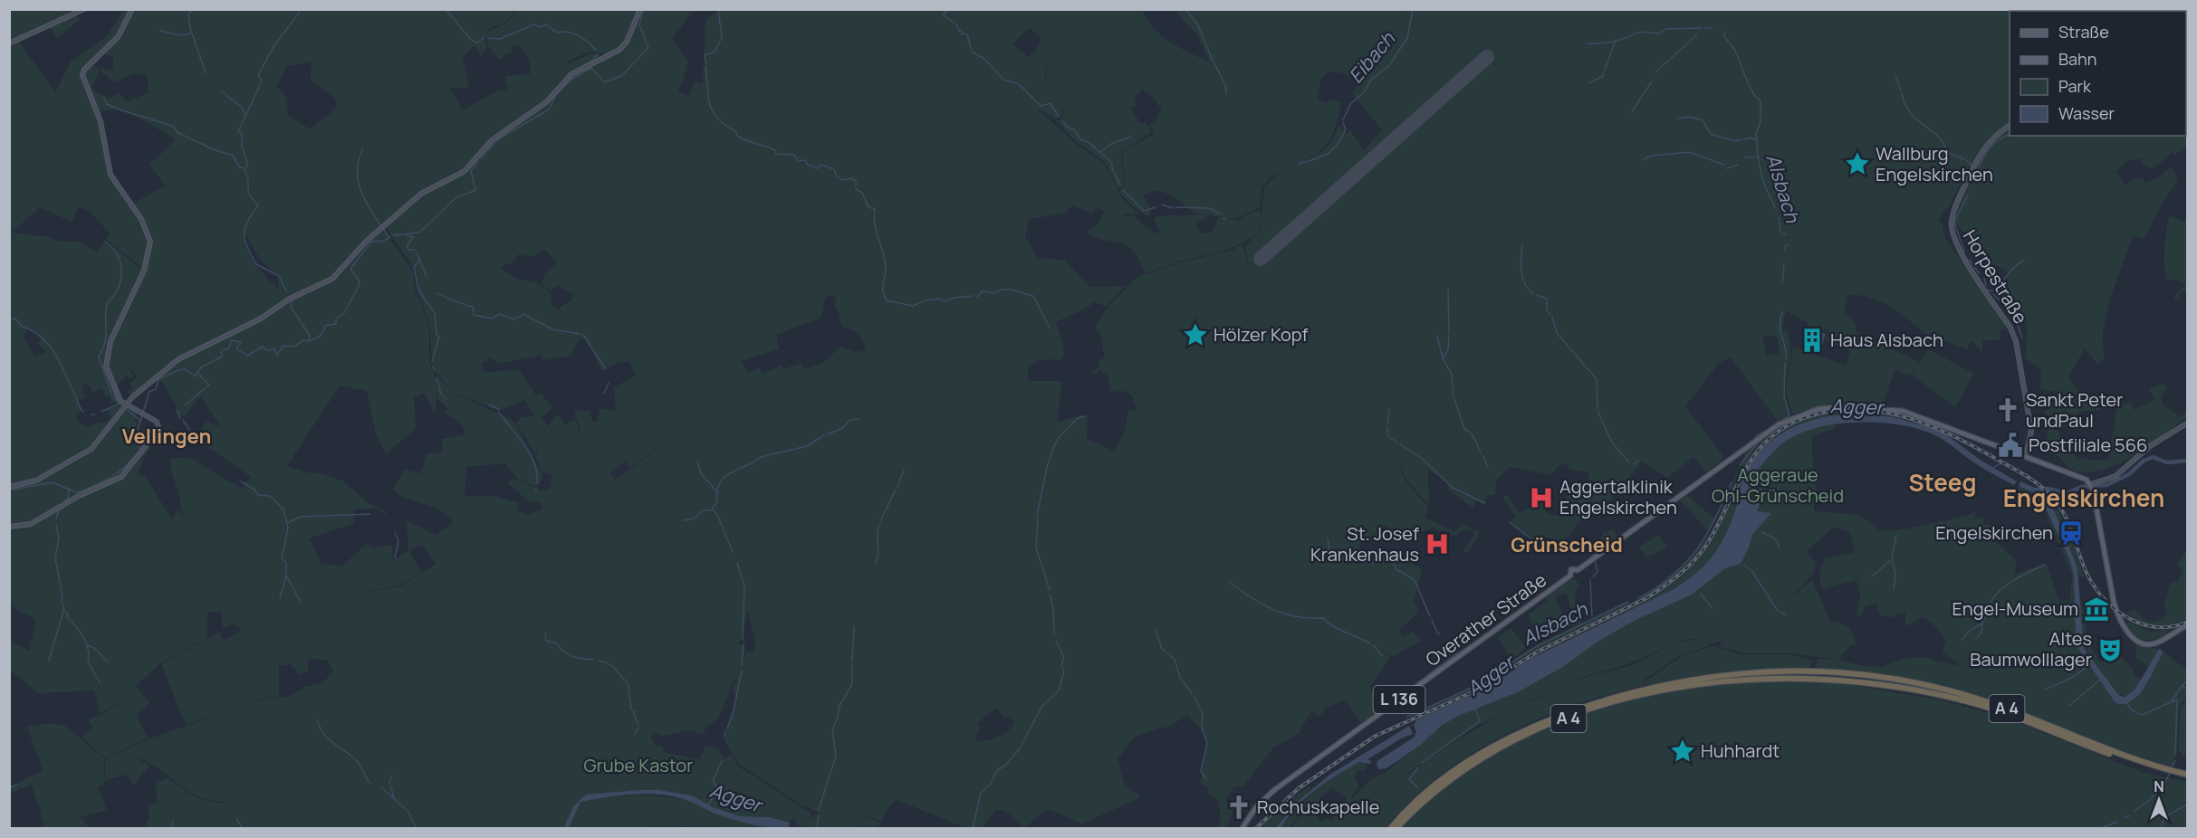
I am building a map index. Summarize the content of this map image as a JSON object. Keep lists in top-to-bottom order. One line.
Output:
{"streets":{"highway":["A 4"],"main road":["Overather Straße","L 136"],"street":["Horpestraße"]},"crossings":[["Horpestraße","Overather Straße"],["Horpestraße","L 136"],["Overather Straße","L 136"]],"districts":["Vellingen","Steeg","Engelskirchen","Grünscheid"],"water":["Eibach","Alsbach","Agger"],"parks":["Aggeraue Ohl-Grünscheid","Grube Kastor"],"places":{"place":["Wallburg Engelskirchen","Hölzer Kopf","Huhhardt"],"building":["Haus Alsbach"],"church":["Sankt Peter undPaul","Rochuskapelle"],"public building":["Postfiliale 566"],"hospital":["Aggertalklinik Engelskirchen","St. Josef Krankenhaus"],"station":["Engelskirchen"],"museum":["Engel-Museum"],"theatre":["Altes Baumwolllager"]},"legend":["Straße","Bahn","Park","Wasser"],"north":"top"}
